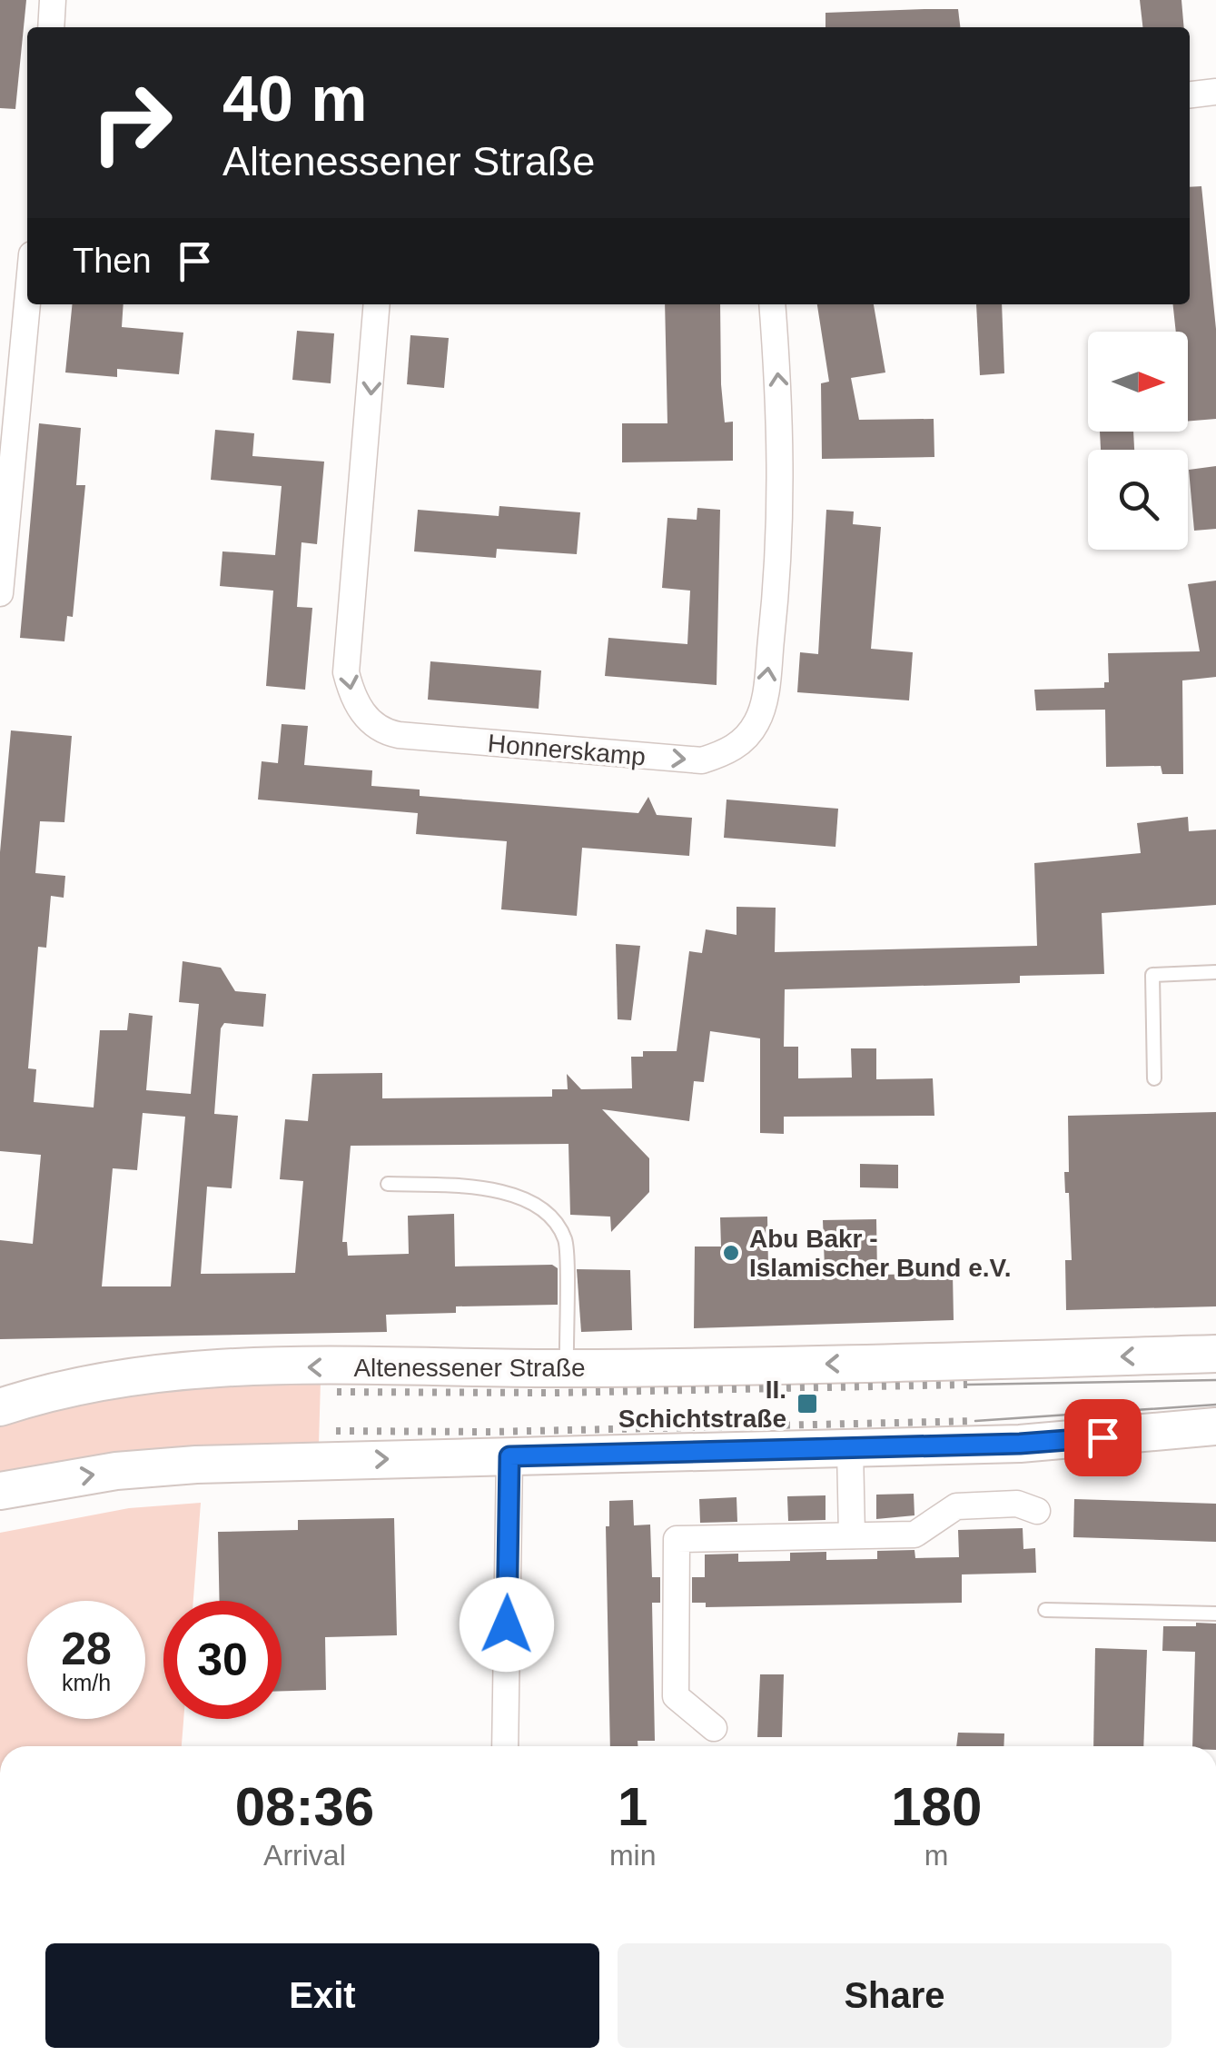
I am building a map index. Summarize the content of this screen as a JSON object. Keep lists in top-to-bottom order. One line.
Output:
{"streets":{"main road":["Altenessener Straße"],"street":["Honnerskamp"]},"places":{"other":["Abu Bakr - Islamischer Bund e.V."],"transit":["II. Schichtstraße"]},"north":"right","page":{"turn":["40 m","Altenessener Straße"],"then":"Then","speed":"28 km/h","limit":"30","eta":["08:36","Arrival","1","min","180","m"],"buttons":["Exit","Share"]}}
